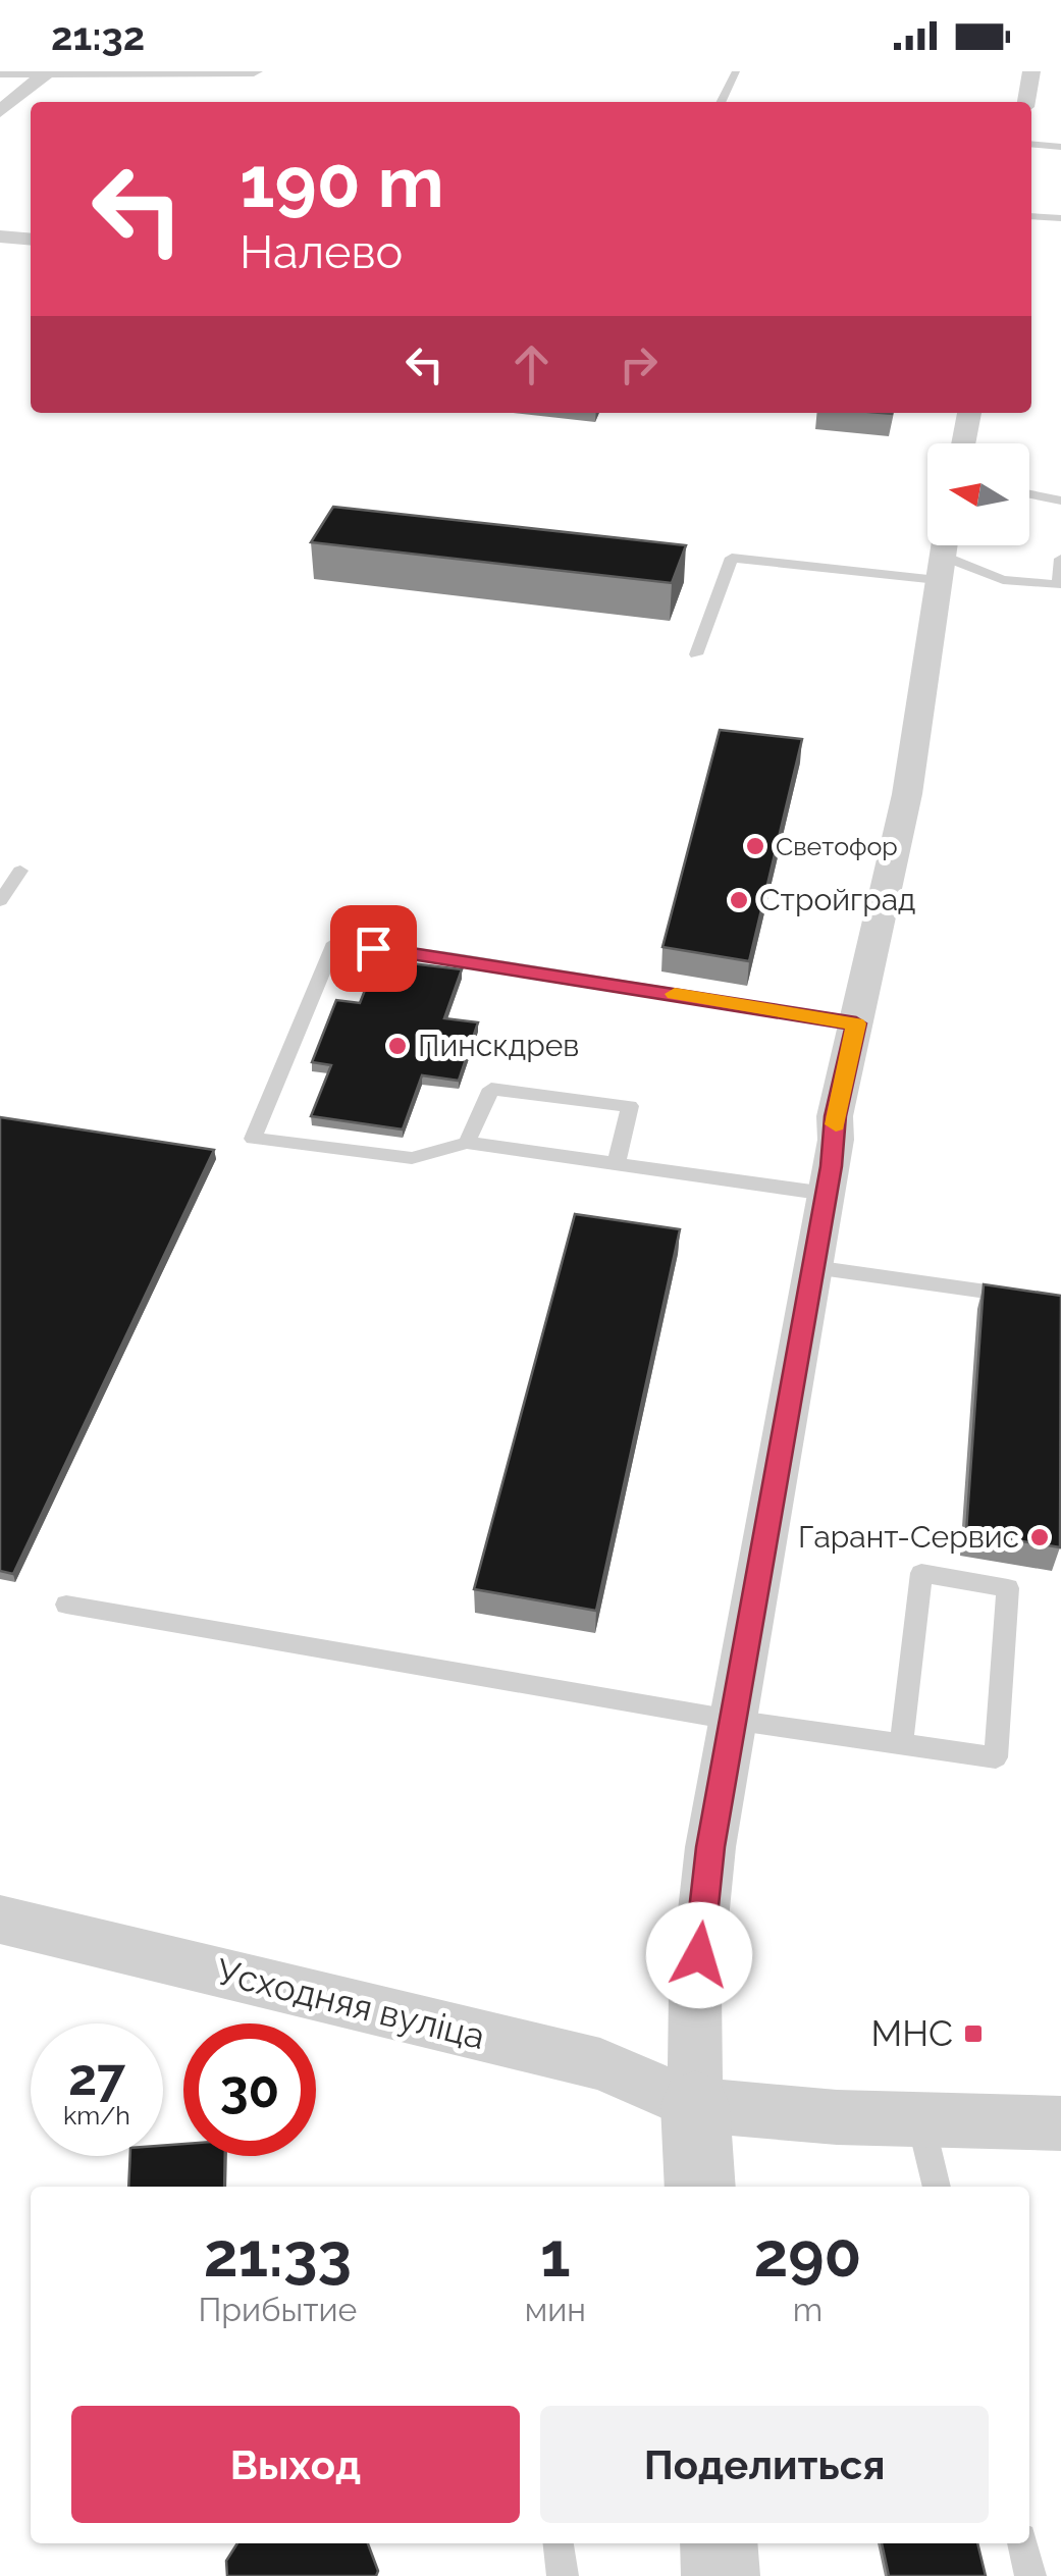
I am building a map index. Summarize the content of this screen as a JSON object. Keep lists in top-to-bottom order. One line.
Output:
{"streets":{"street":["Усходняя вуліца"]},"places":{"other":["Светофор","Стройград","Пинскдрев","Гарант-Сервис"],"transit":["МНС"]},"north":"left","page":{"status":"21:32","turn":["190 m","Налево"],"speed":"27 km/h","limit":"30","eta":["21:33","Прибытие","1","мин","290","m"],"buttons":["Выход","Поделиться"]}}
